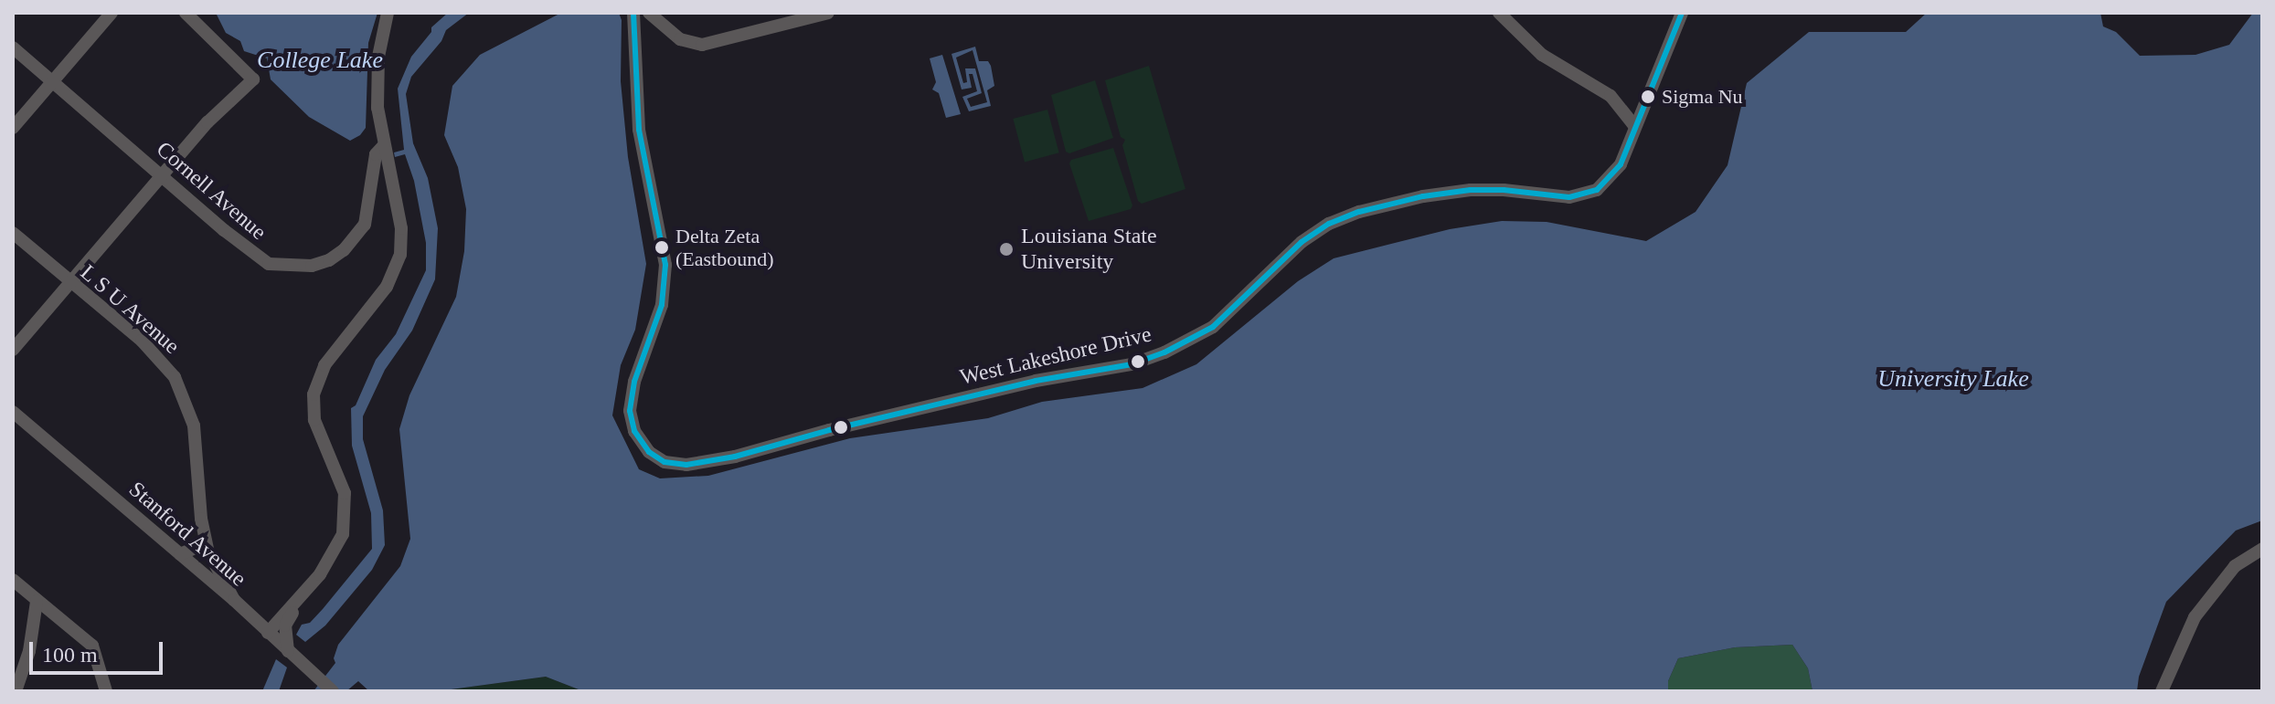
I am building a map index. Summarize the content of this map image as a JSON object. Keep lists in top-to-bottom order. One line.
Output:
{"streets":{"street":["Cornell Avenue","L S U Avenue","West Lakeshore Drive","Stanford Avenue"]},"crossings":[["L S U Avenue","Stanford Avenue"]],"water":["College Lake","University Lake"],"places":["Sigma Nu","Delta Zeta (Eastbound)","Louisiana State University"],"scale_bar":"100 m"}
